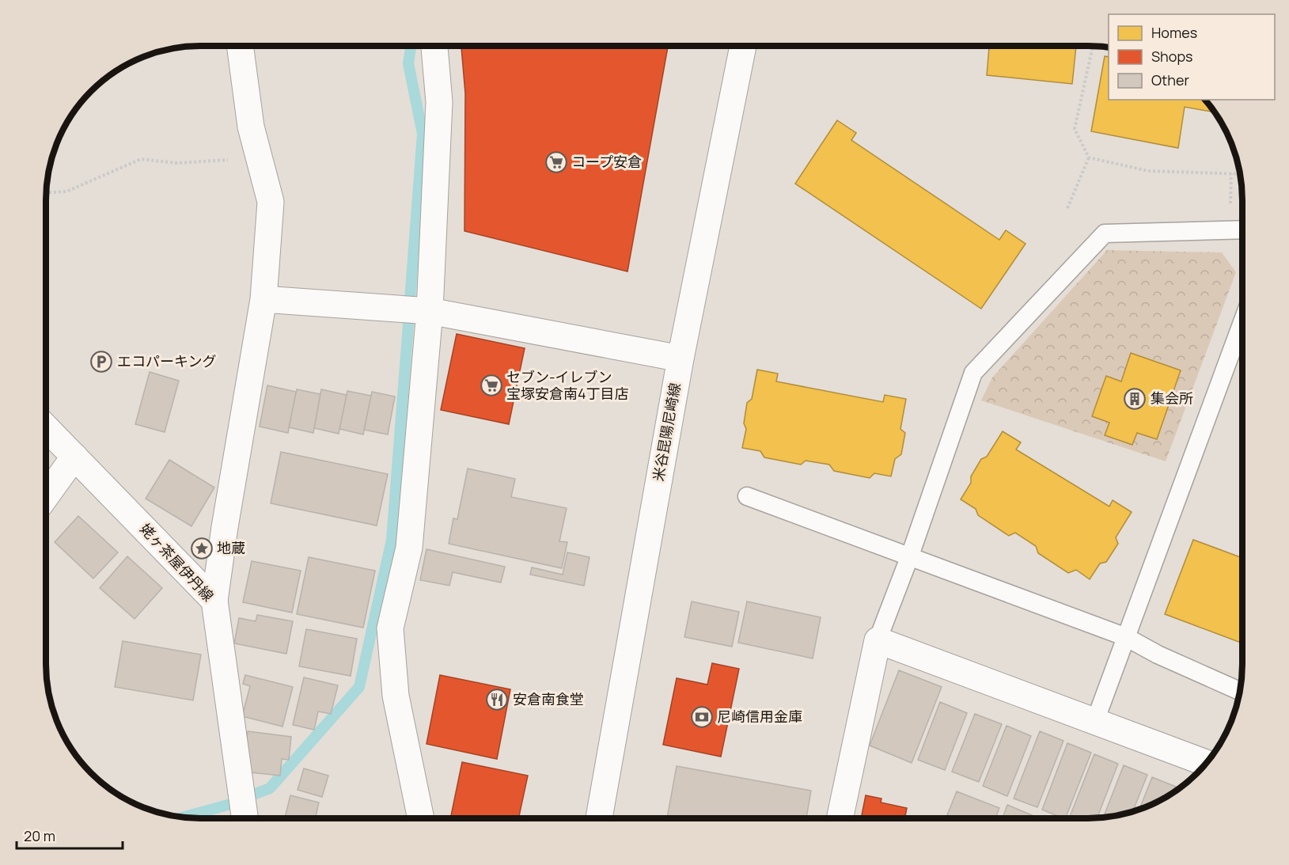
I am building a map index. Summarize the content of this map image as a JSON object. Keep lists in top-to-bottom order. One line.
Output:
{"streets":{"street":["米谷昆陽尼崎線","姥ヶ茶屋伊丹線"]},"places":{"supermarket":["コープ安倉","セブン-イレブン 宝塚安倉南4丁目店"],"parking":["エコパーキング"],"building":["集会所"],"place":["地蔵"],"restaurant":["安倉南食堂"],"bank":["尼崎信用金庫"]},"legend":["Homes","Shops","Other"],"scale_bar":"20 m"}
